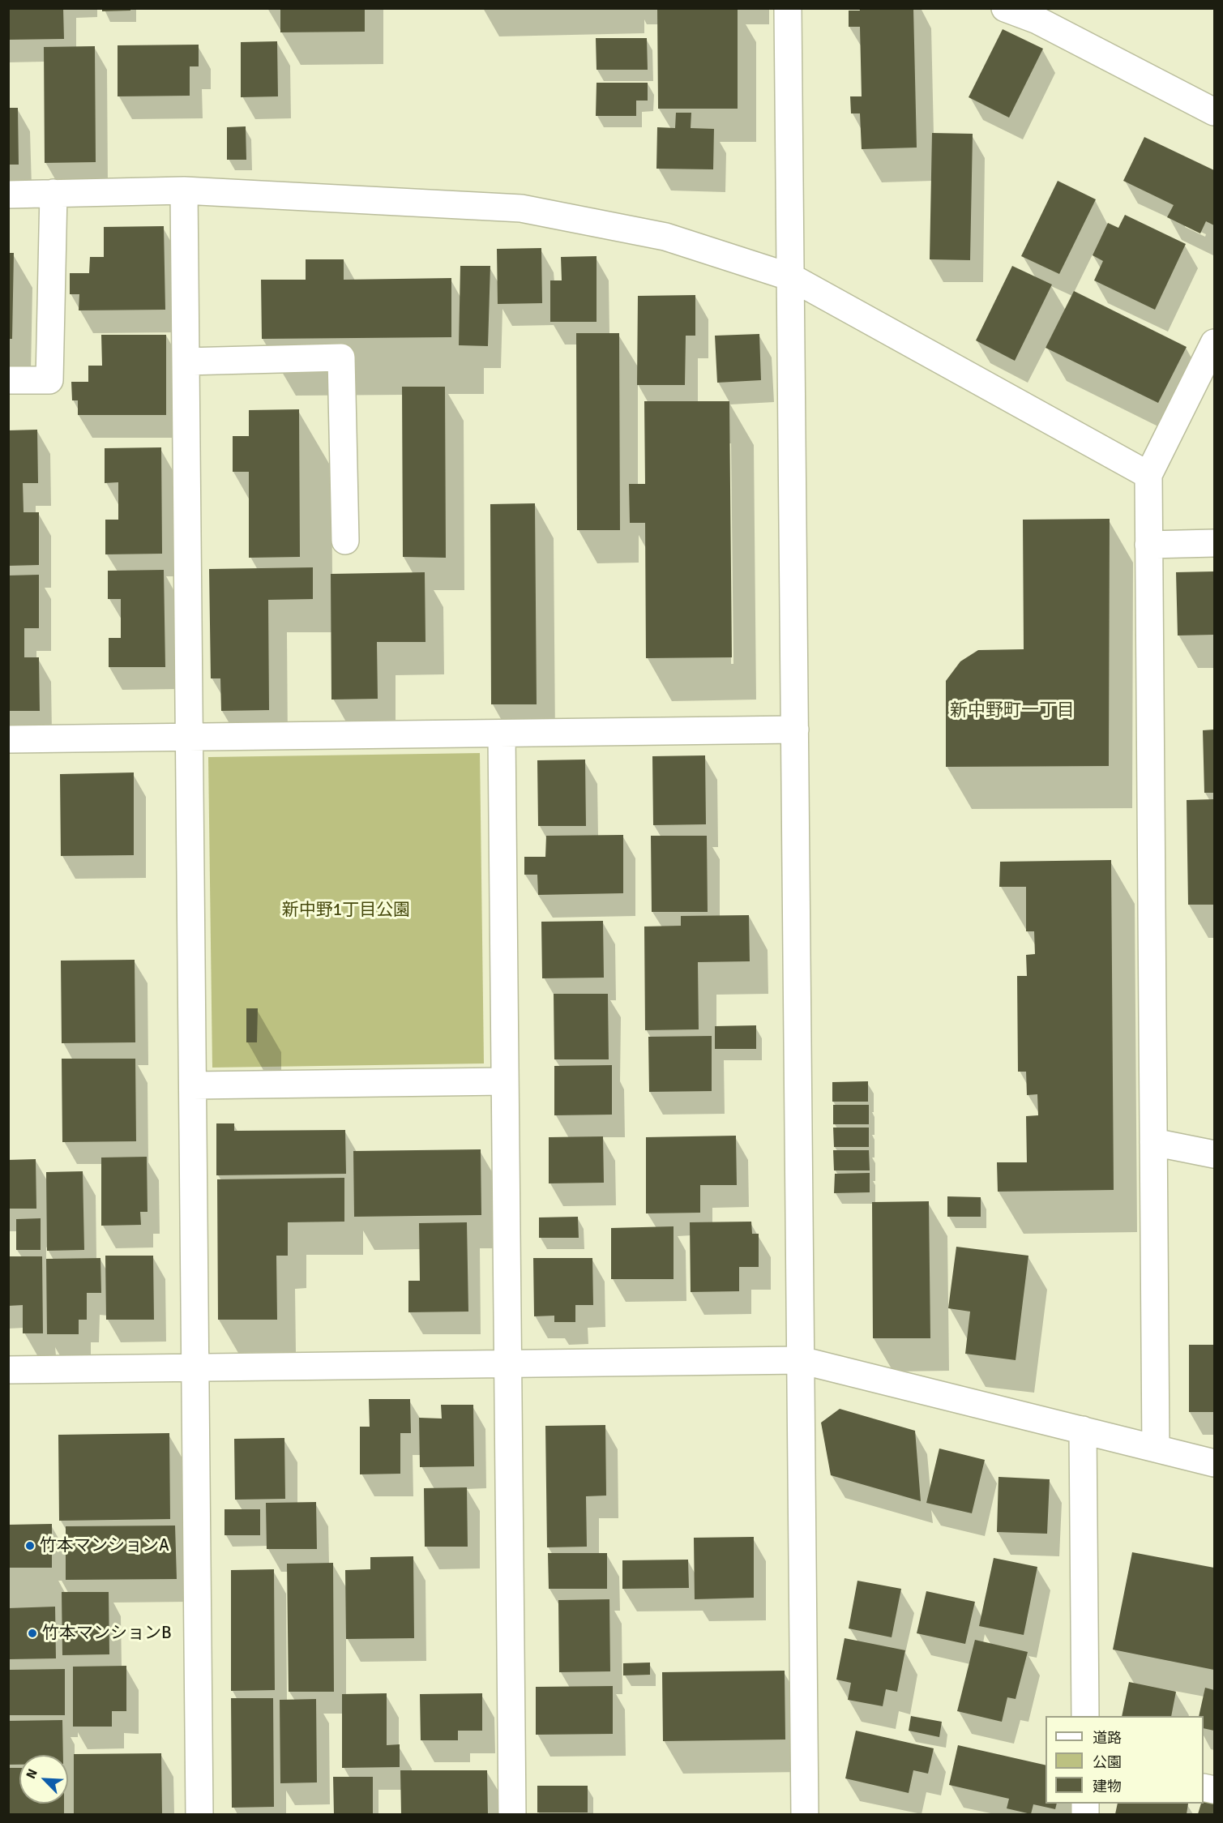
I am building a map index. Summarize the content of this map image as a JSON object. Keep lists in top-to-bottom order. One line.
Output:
{"districts":["新中野町一丁目"],"parks":["新中野1丁目公園"],"places":["竹本マンションA","竹本マンションB"],"legend":["道路","公園","建物"],"north":"top left"}
